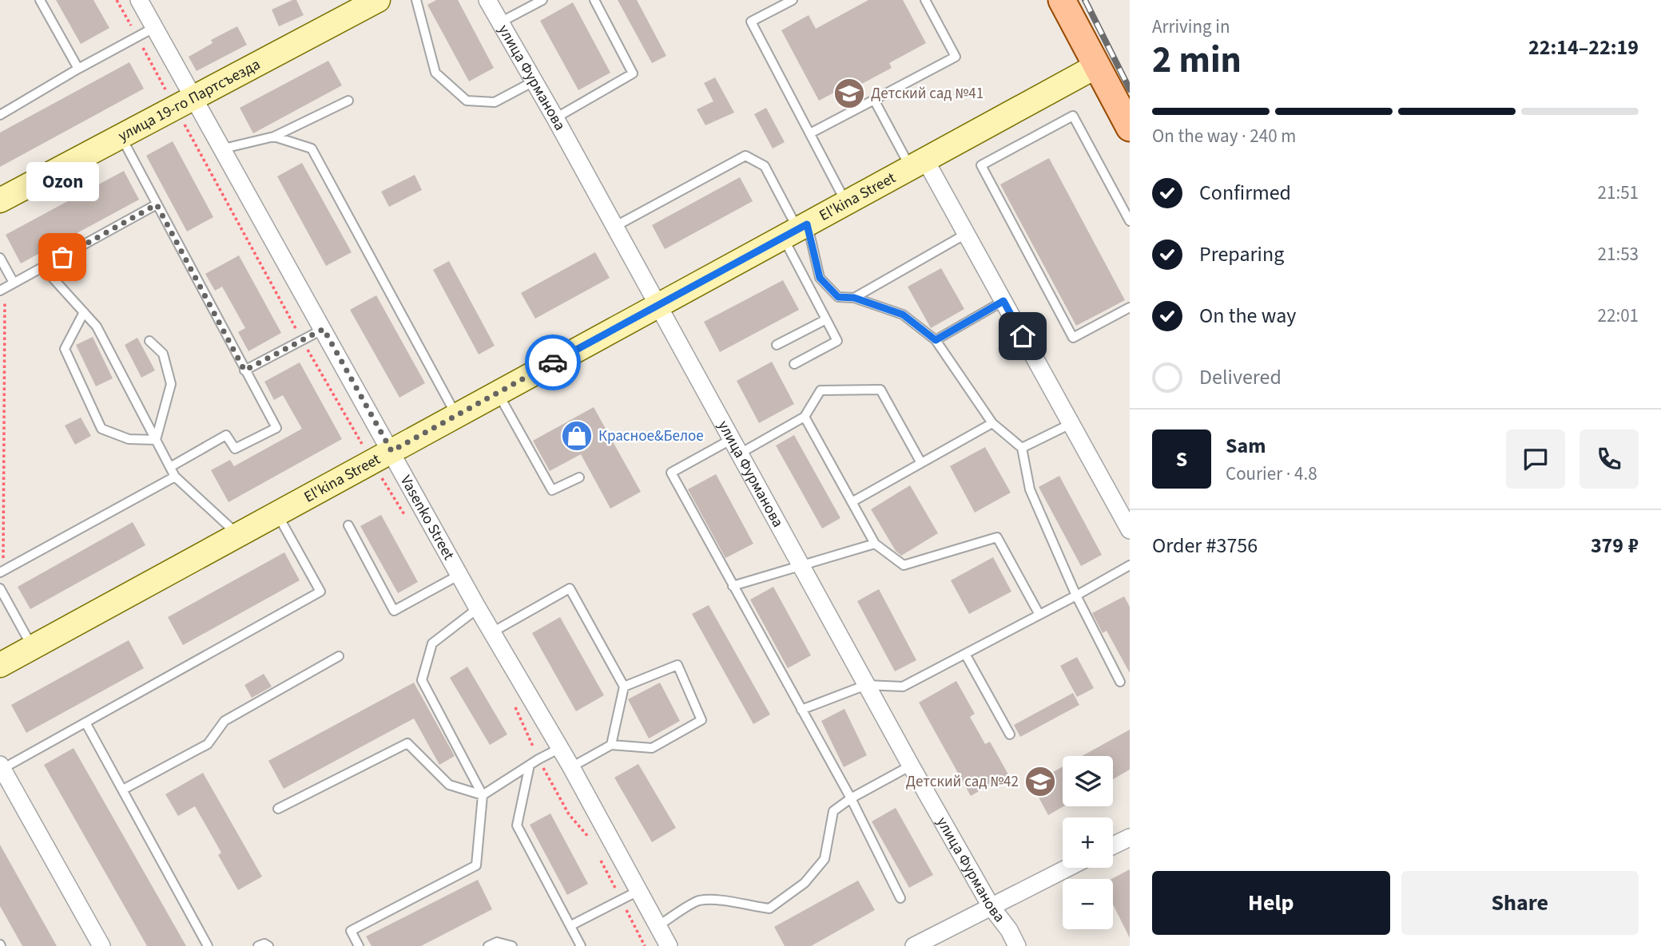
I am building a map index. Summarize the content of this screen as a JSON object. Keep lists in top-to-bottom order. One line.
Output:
{"streets":{"street":["улица Фурманова","улица 19-го Партсъезда","El'kina Street","Vasenko Street"]},"crossings":[["улица Фурманова","El'kina Street"],["улица 19-го Партсъезда","Vasenko Street"],["El'kina Street","Vasenko Street"]],"places":{"school or university":["Детский сад №41","Детский сад №42"],"other":["Ozon"],"shop":["Красное&Белое"]},"page":{"heading":["2 min","Arriving in","22:14–22:19"],"panel":["Sam","Courier · 4.8","Order #3756","379 ₽"],"bar":"On the way · 240 m","bubble":"Ozon","list":[["Confirmed","21:51"],["Preparing","21:53"],["On the way","22:01"],"Delivered"],"round":"S","map_buttons":["+","−"],"buttons":["Help","Share"]}}
